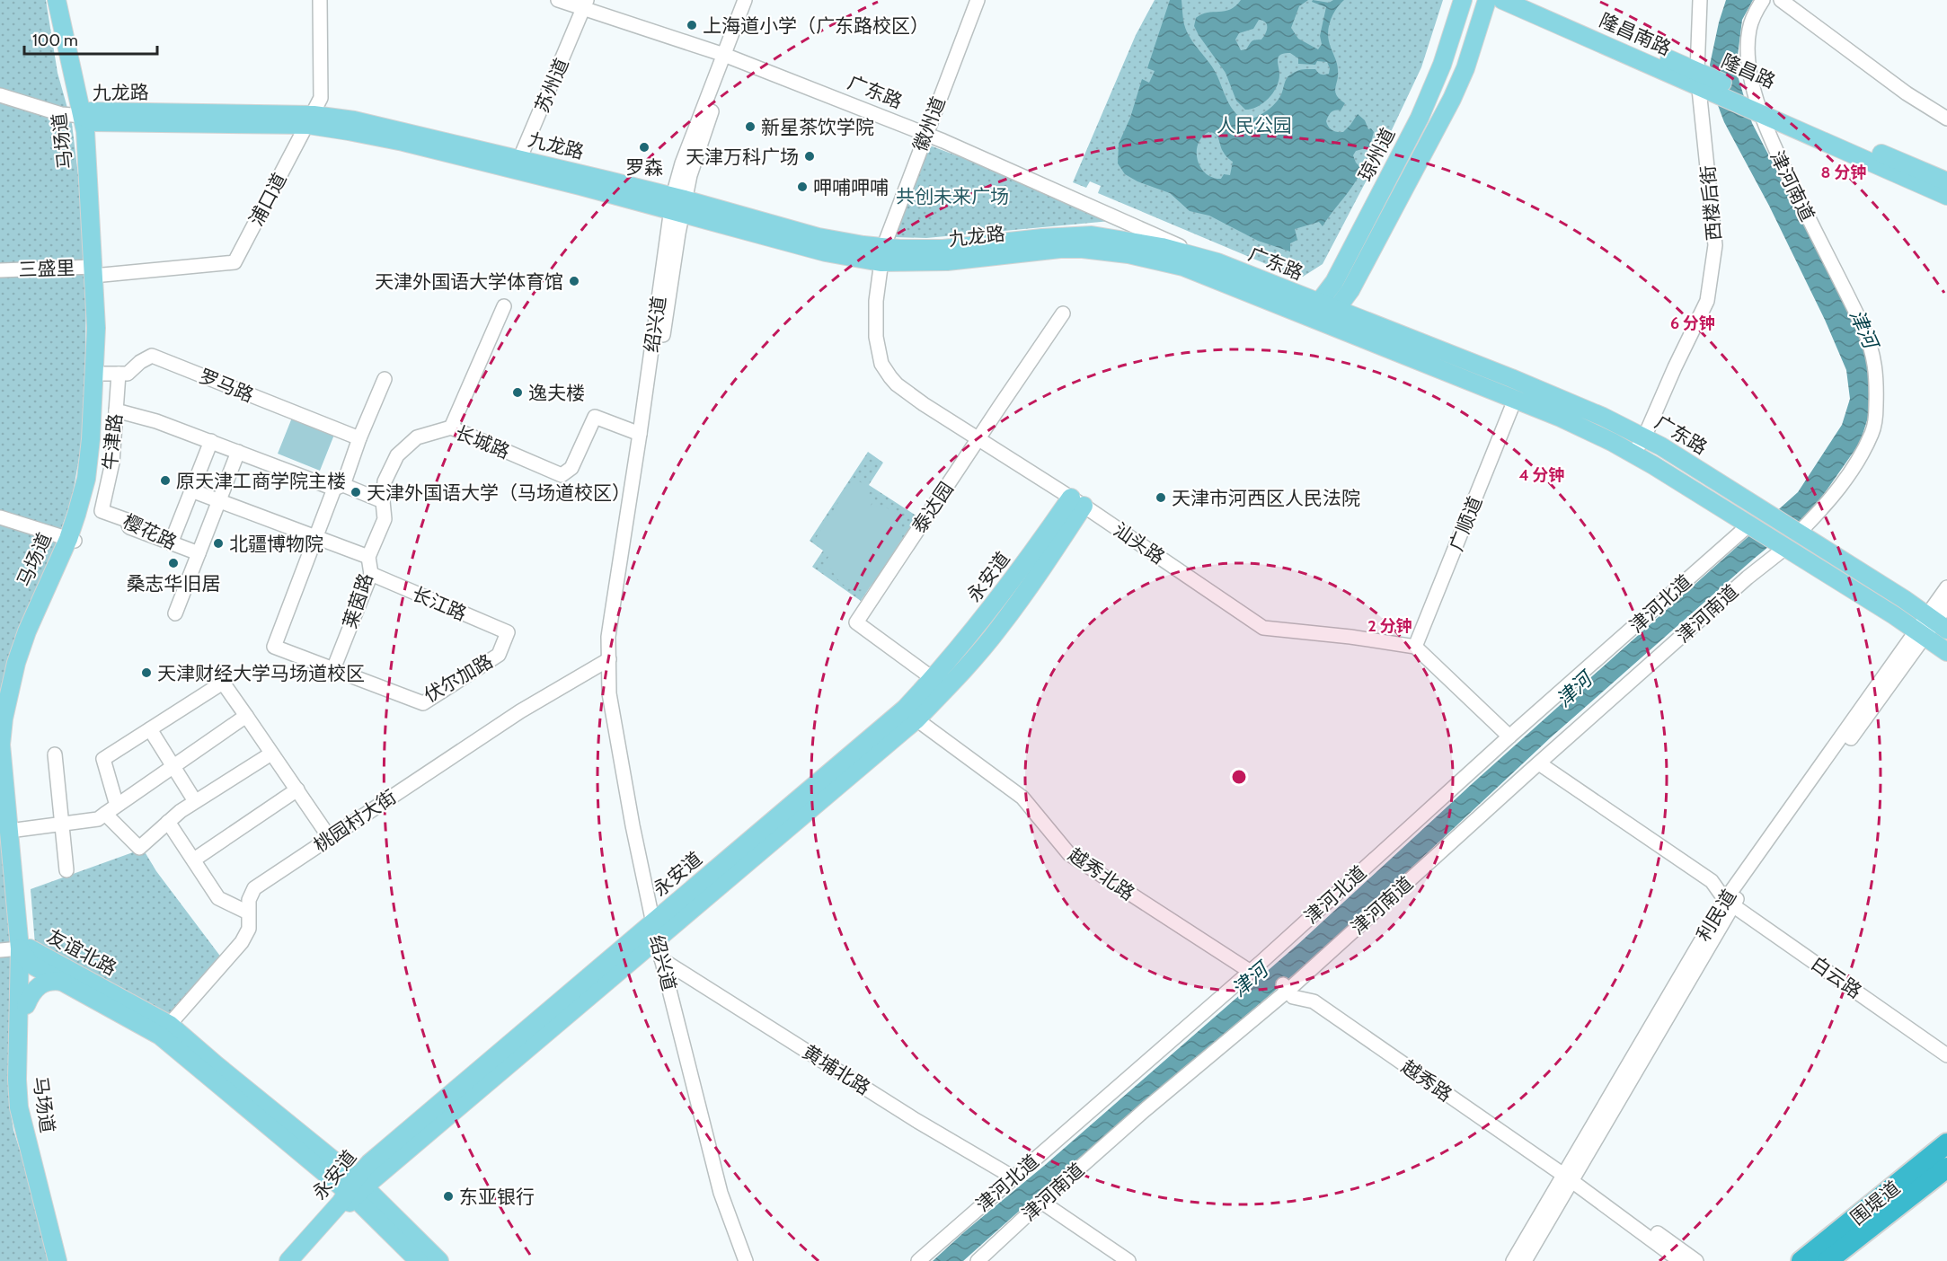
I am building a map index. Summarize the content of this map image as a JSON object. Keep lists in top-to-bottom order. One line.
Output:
{"streets":{"highway":["围堤道"],"main road":["隆昌南路","隆昌路","广东路","九龙路","马场道","琼州道","永安道","友谊北路"],"street":["苏州道","徽州道","津河南道","浦口道","西楼后街","三盛里","绍兴道","罗马路","牛津路","长城路","泰达园","广顺道","樱花路","汕头路","莱茵路","长江路","津河北道","伏尔加路","桃园村大街","越秀北路","利民道","白云路","黄埔北路","越秀路"]},"crossings":[["隆昌南路","隆昌路"],["隆昌南路","西楼后街"],["隆昌路","津河南道"],["隆昌路","西楼后街"],["苏州道","广东路"],["苏州道","九龙路"],["广东路","九龙路"],["广东路","徽州道"],["广东路","琼州道"],["广东路","津河南道"],["广东路","西楼后街"],["广东路","绍兴道"],["广东路","广顺道"],["广东路","津河北道"],["广东路","利民道"],["九龙路","徽州道"],["九龙路","马场道"],["九龙路","浦口道"],["九龙路","绍兴道"],["九龙路","汕头路"],["徽州道","汕头路"],["马场道","浦口道"],["马场道","三盛里"],["马场道","罗马路"],["马场道","牛津路"],["马场道","友谊北路"],["津河南道","白云路"],["津河南道","越秀路"],["浦口道","三盛里"],["绍兴道","长城路"],["绍兴道","永安道"],["绍兴道","桃园村大街"],["绍兴道","黄埔北路"],["罗马路","牛津路"],["牛津路","樱花路"],["长城路","莱茵路"],["泰达园","汕头路"],["泰达园","永安道"],["广顺道","汕头路"],["汕头路","永安道"],["永安道","越秀北路"],["永安道","友谊北路"],["莱茵路","长江路"],["莱茵路","伏尔加路"],["长江路","伏尔加路"],["津河北道","越秀北路"],["津河北道","黄埔北路"],["桃园村大街","友谊北路"],["利民道","白云路"],["利民道","越秀路"]],"water":["津河"],"parks":["人民公园","共创未来广场"],"places":["上海道小学（广东路校区）","新星茶饮学院","罗森","天津万科广场","呷哺呷哺","天津外国语大学体育馆","逸夫楼","原天津工商学院主楼","天津外国语大学（马场道校区）","天津市河西区人民法院","北疆博物院","桑志华旧居","天津财经大学马场道校区","东亚银行"],"scale_bar":"100 m","rings":["8 分钟","6 分钟","4 分钟","2 分钟"]}
